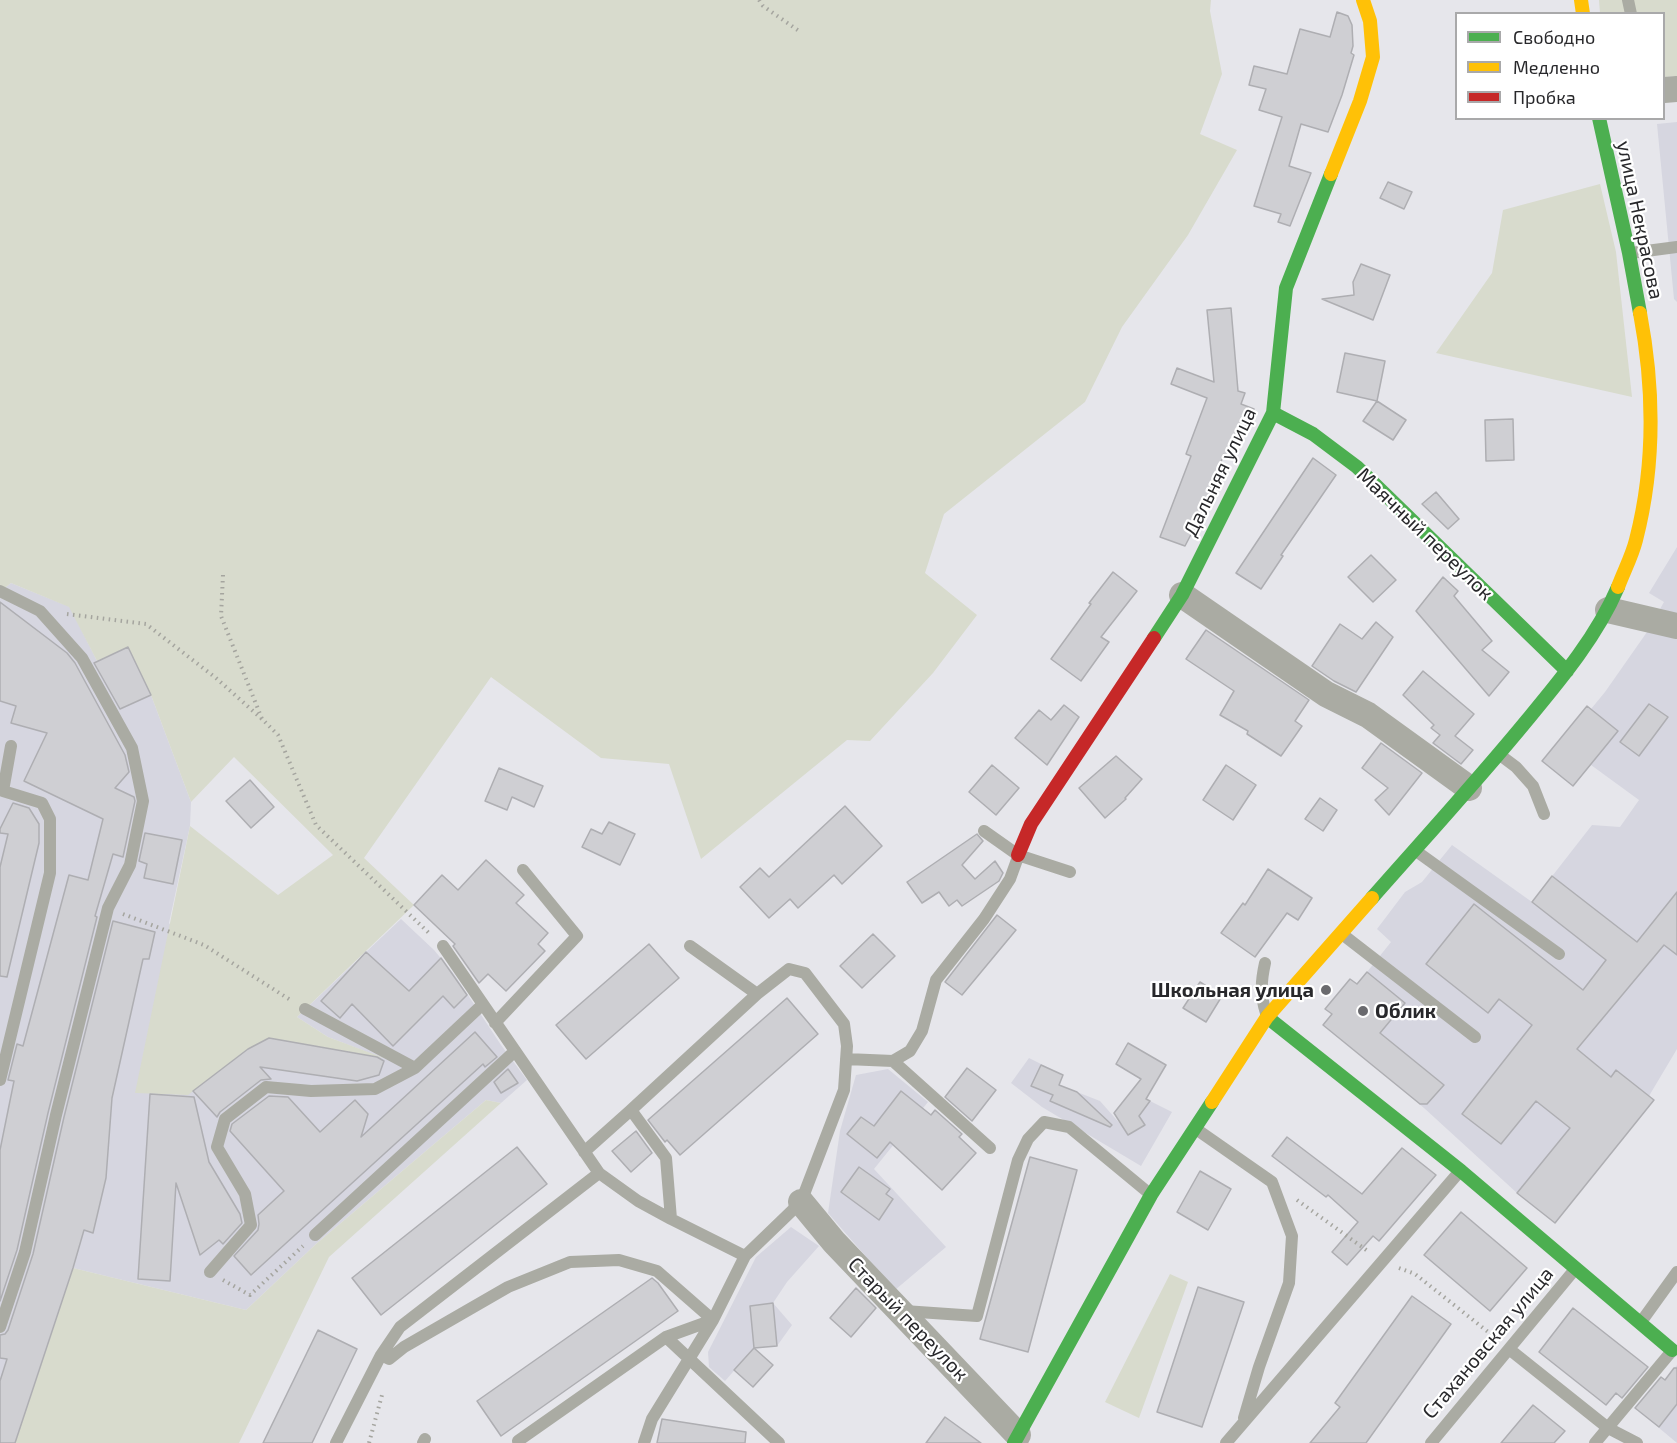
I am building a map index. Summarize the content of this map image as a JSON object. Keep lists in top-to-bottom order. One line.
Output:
{"streets":{"street":["улица Некрасова","Дальняя улица","Маячный переулок","Старый переулок"],"lane":["Стахановская улица"]},"crossings":[["Дальняя улица","Маячный переулок"]],"places":["Школьная улица","Облик"],"legend":["Свободно","Медленно","Пробка"]}
